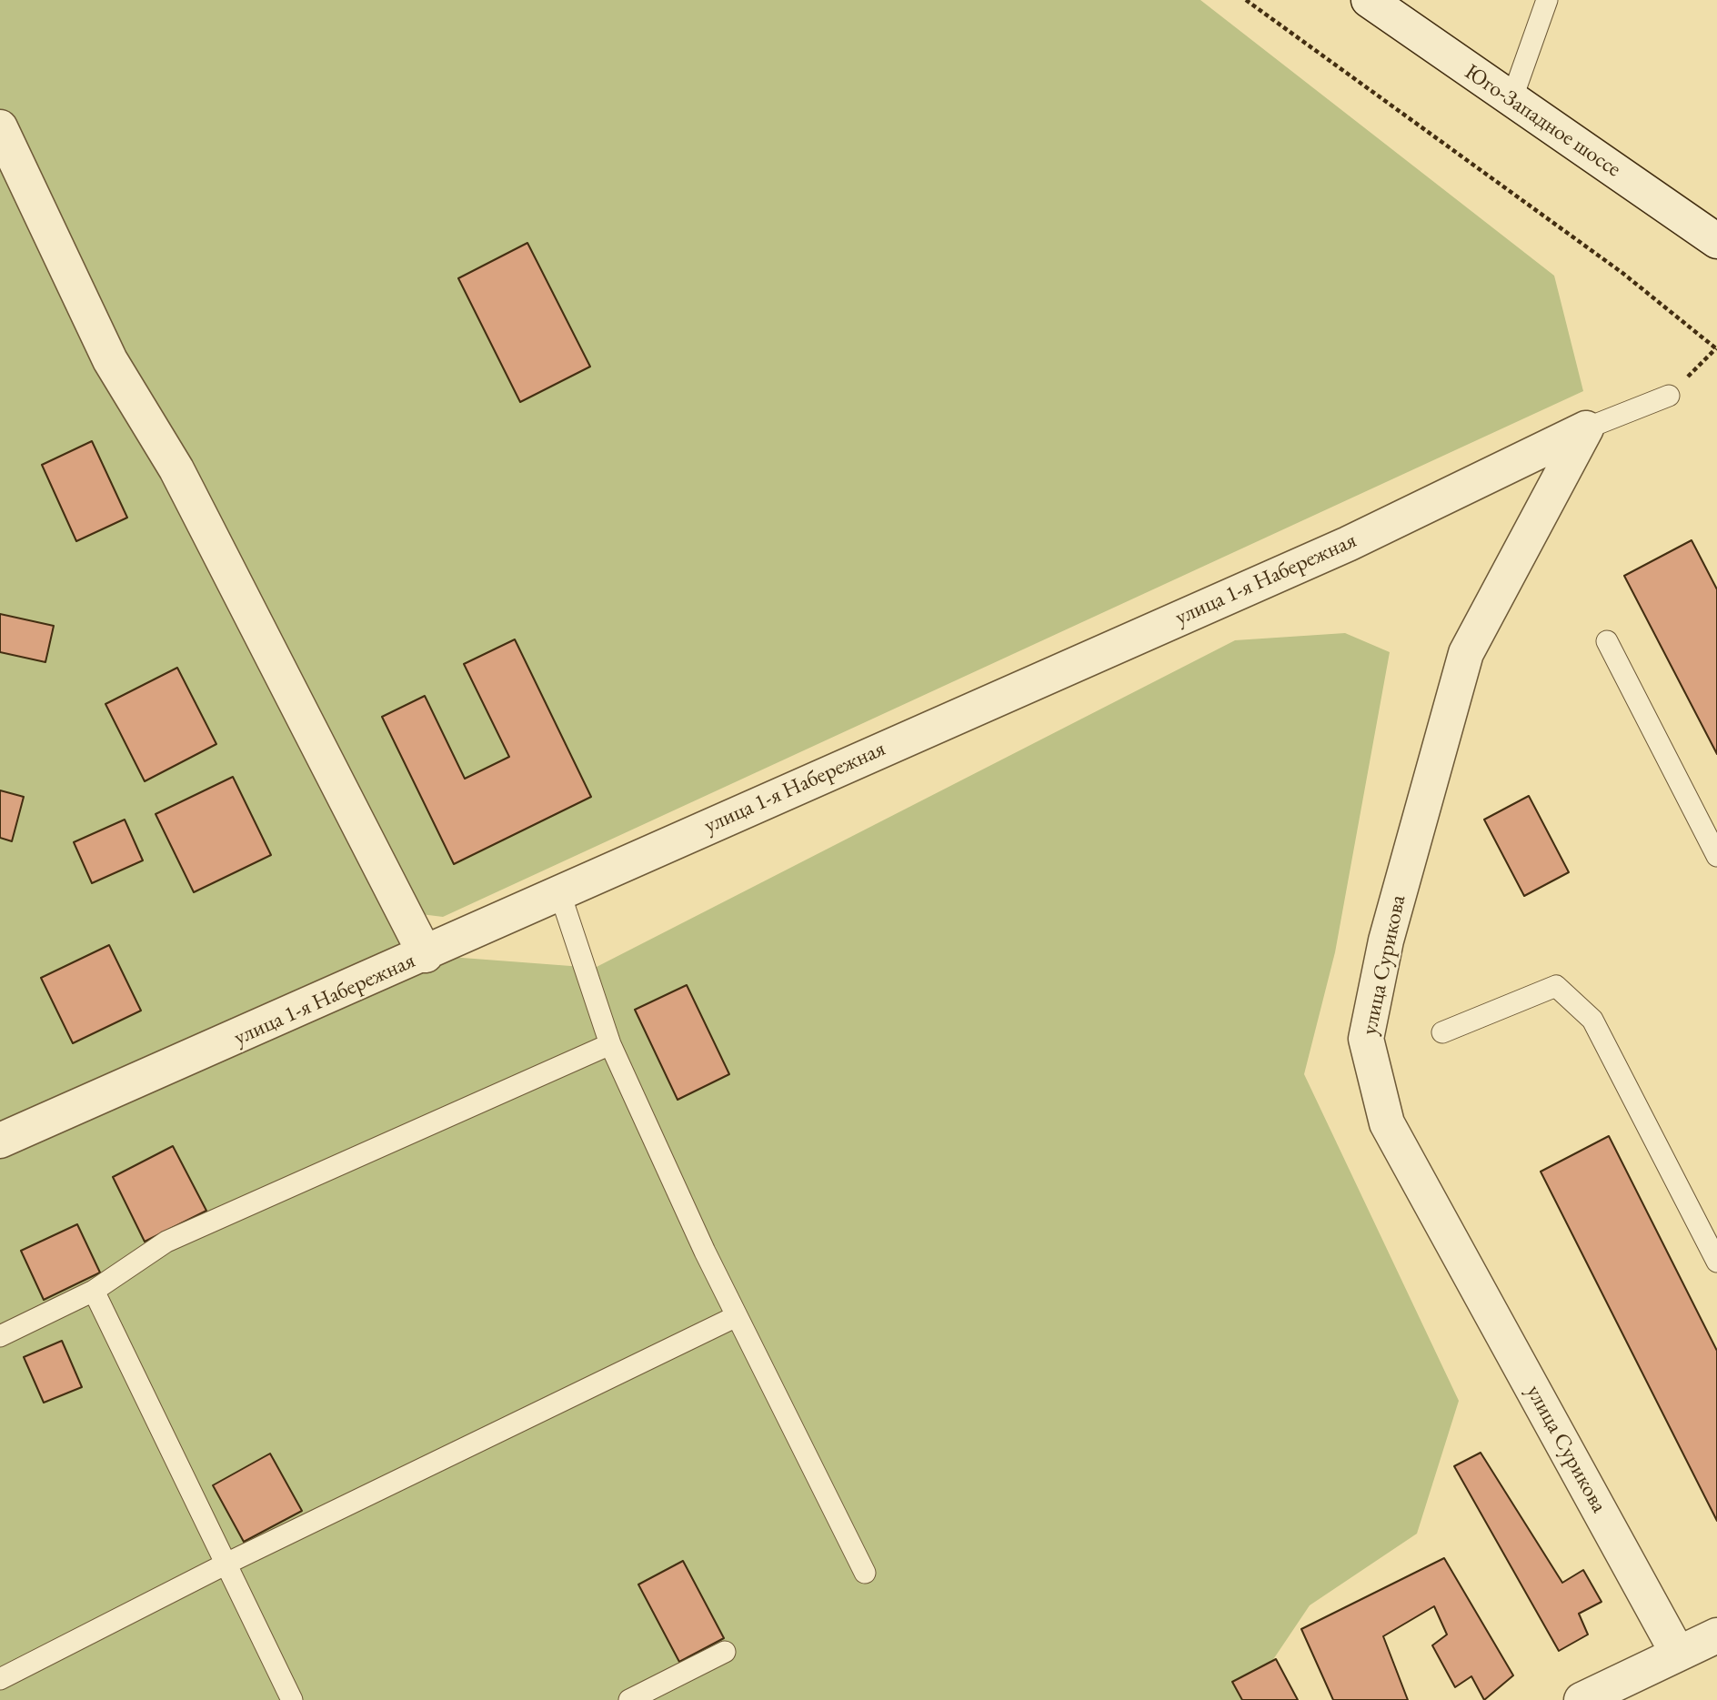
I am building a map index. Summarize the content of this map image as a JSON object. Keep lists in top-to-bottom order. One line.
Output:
{"streets":{"street":["Юго-Западное шоссе","улица 1-я Набережная","улица Сурикова"]},"crossings":[["улица 1-я Набережная","улица Сурикова"]]}
